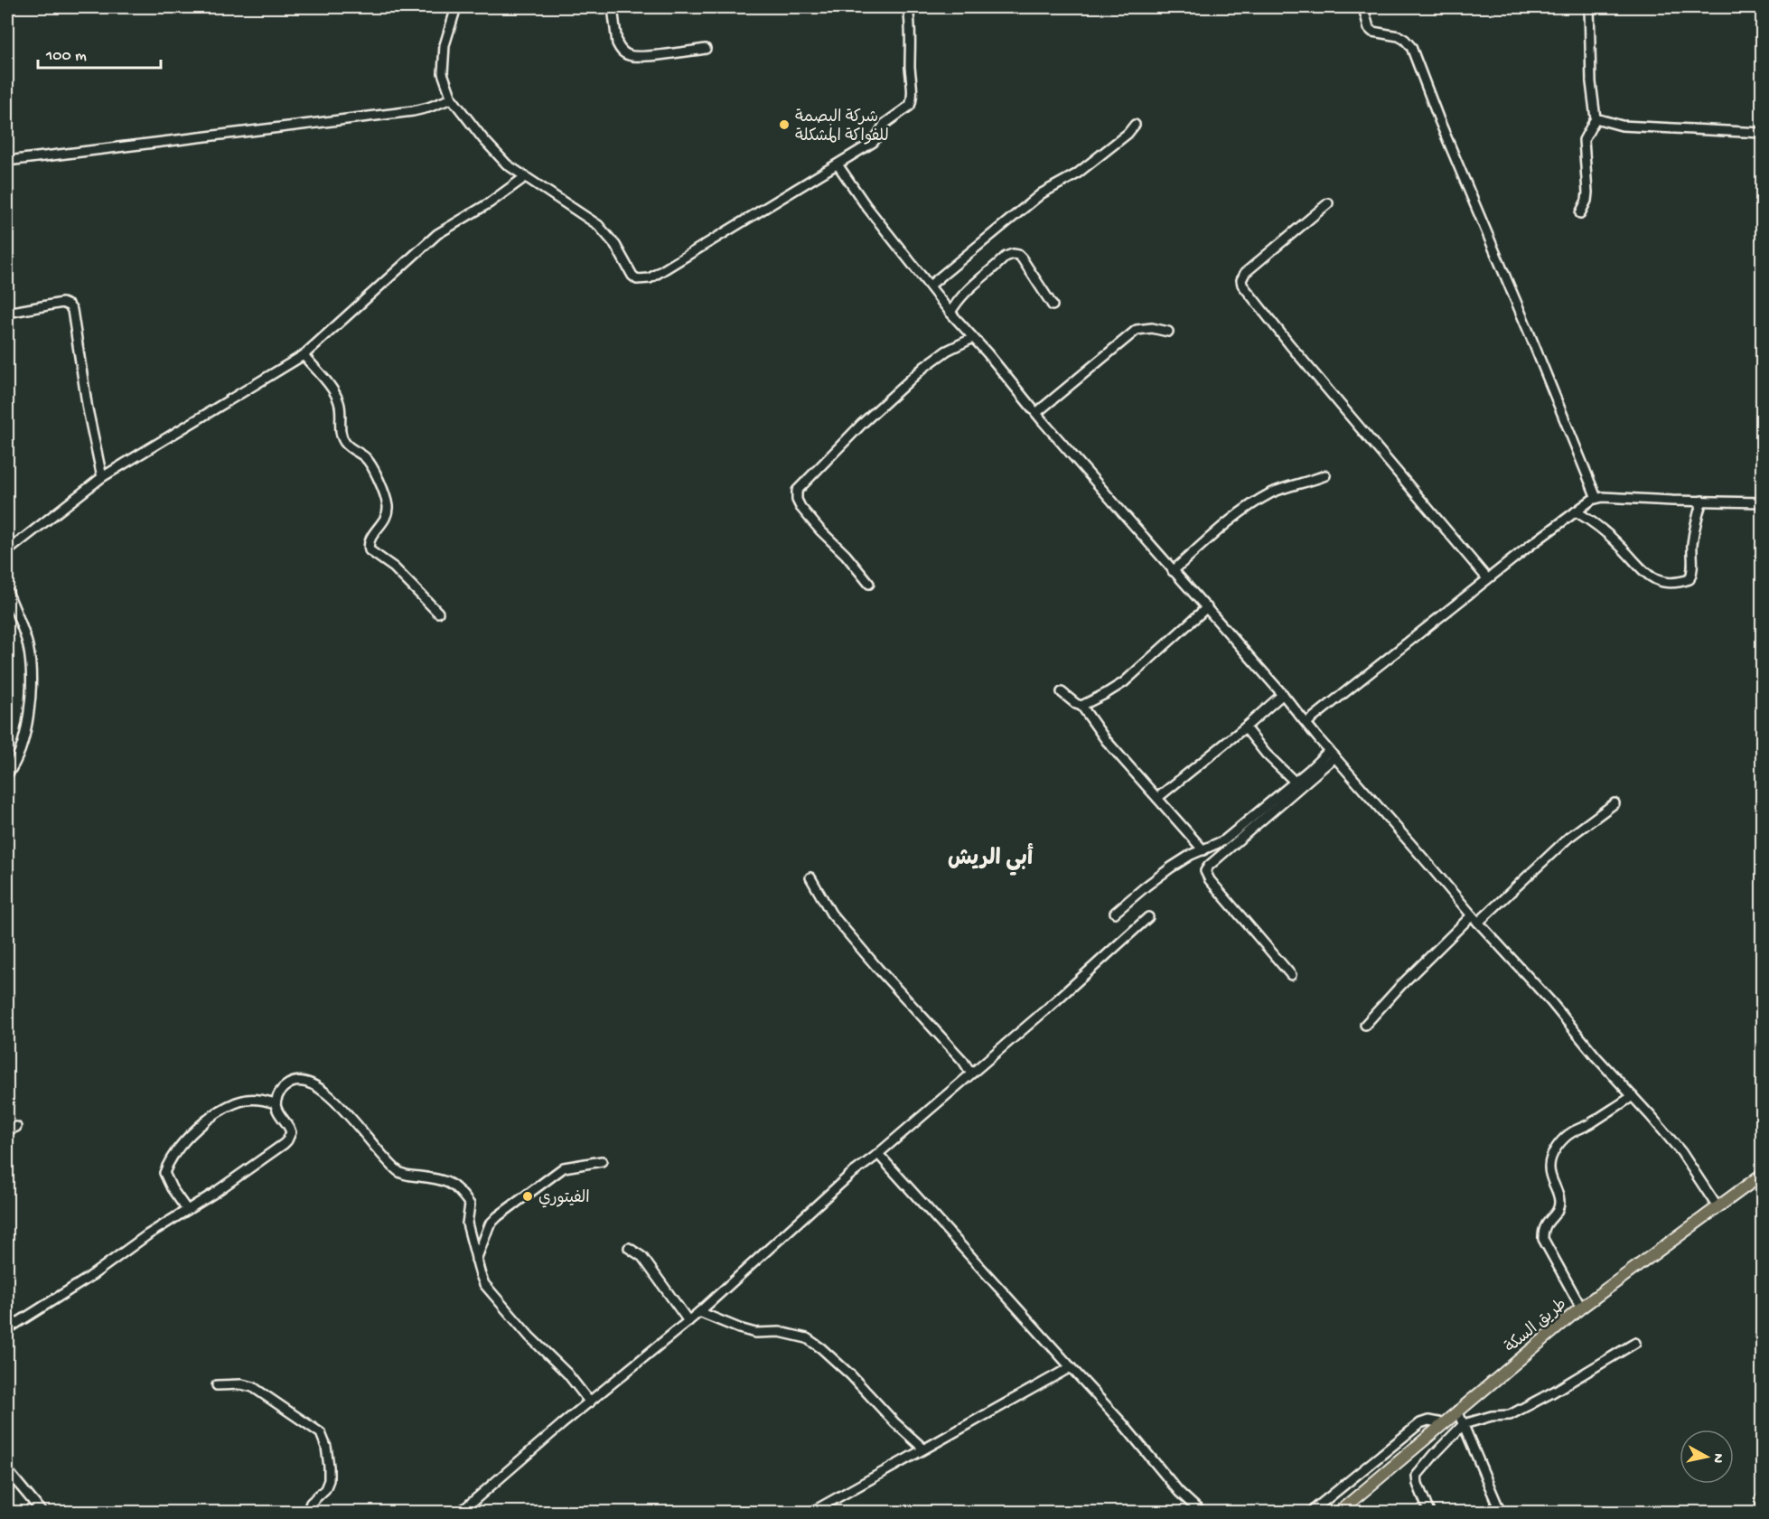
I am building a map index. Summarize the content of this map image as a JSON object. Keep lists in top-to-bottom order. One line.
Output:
{"streets":{"main road":["طريق السكة"]},"districts":["أبي الريش"],"places":["شركة البصمة للفواكة المشكلة","الفيتوري"],"scale_bar":"100 m","north":"right"}
